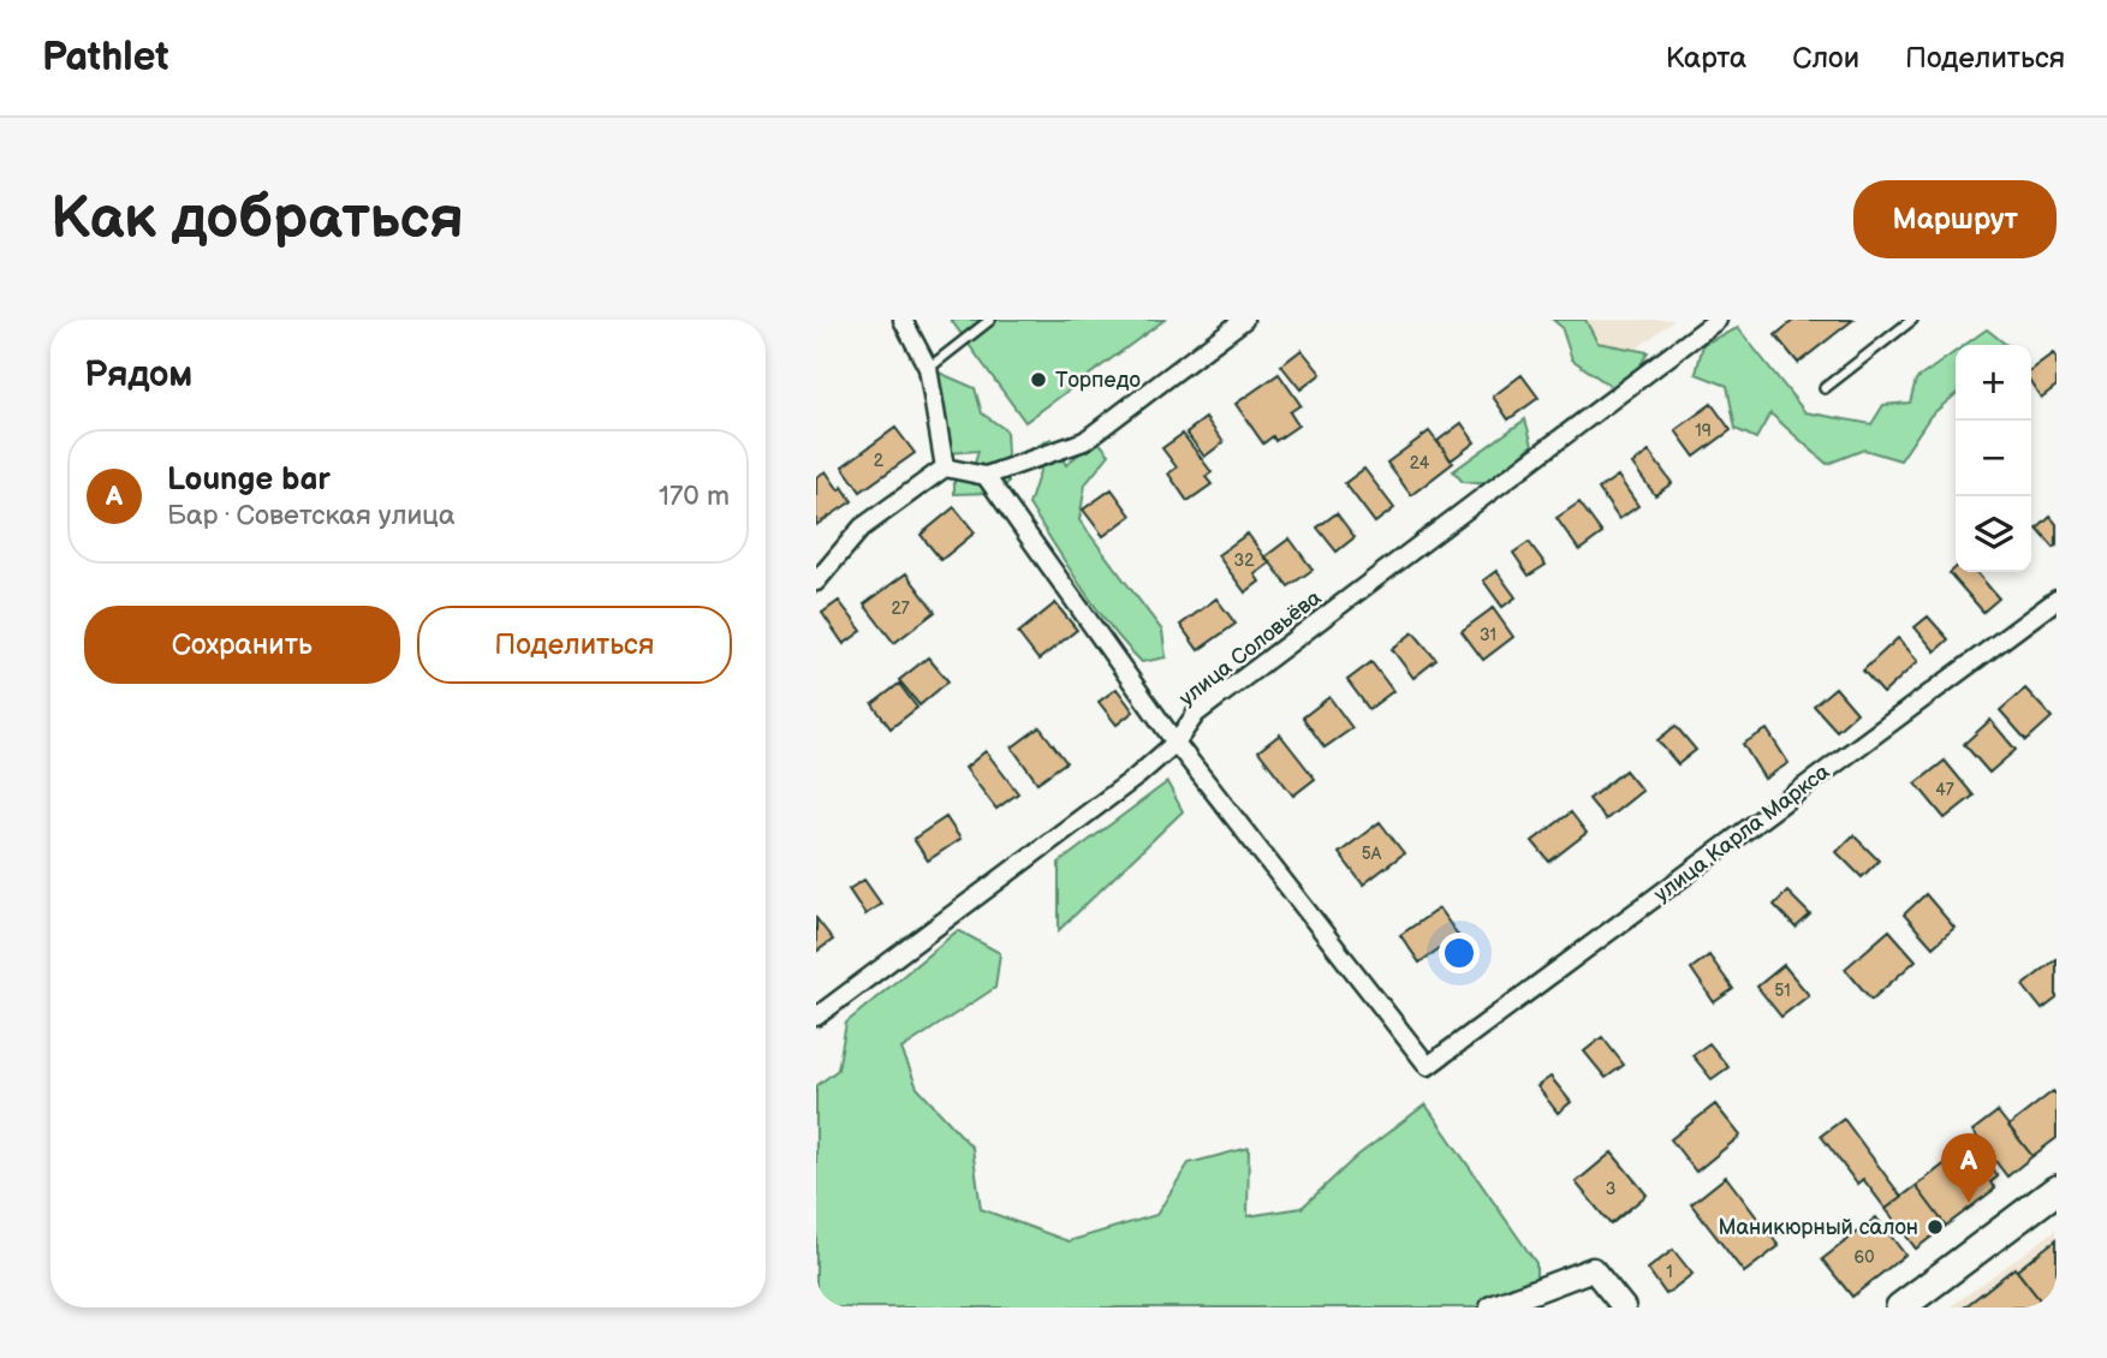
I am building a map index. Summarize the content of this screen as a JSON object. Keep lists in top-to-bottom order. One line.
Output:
{"streets":{"street":["улица Соловьёва","улица Карла Маркса"]},"crossings":[["улица Соловьёва","улица Карла Маркса"]],"places":["Торпедо","Маникюрный салон"],"house_numbers":["19","2","24","32","27","31","47","5А","51","3","60","1"],"page":{"header":"Pathlet","nav":["Карта","Слои","Поделиться"],"buttons":["Маршрут",["Сохранить","Поделиться"]],"title":"Как добраться","heading":"Рядом","map_buttons":["+","−"],"list":[{"mark":"A","name":"Lounge bar","note":"Бар · Советская улица","value":"170 m"}],"pins":"A"}}
